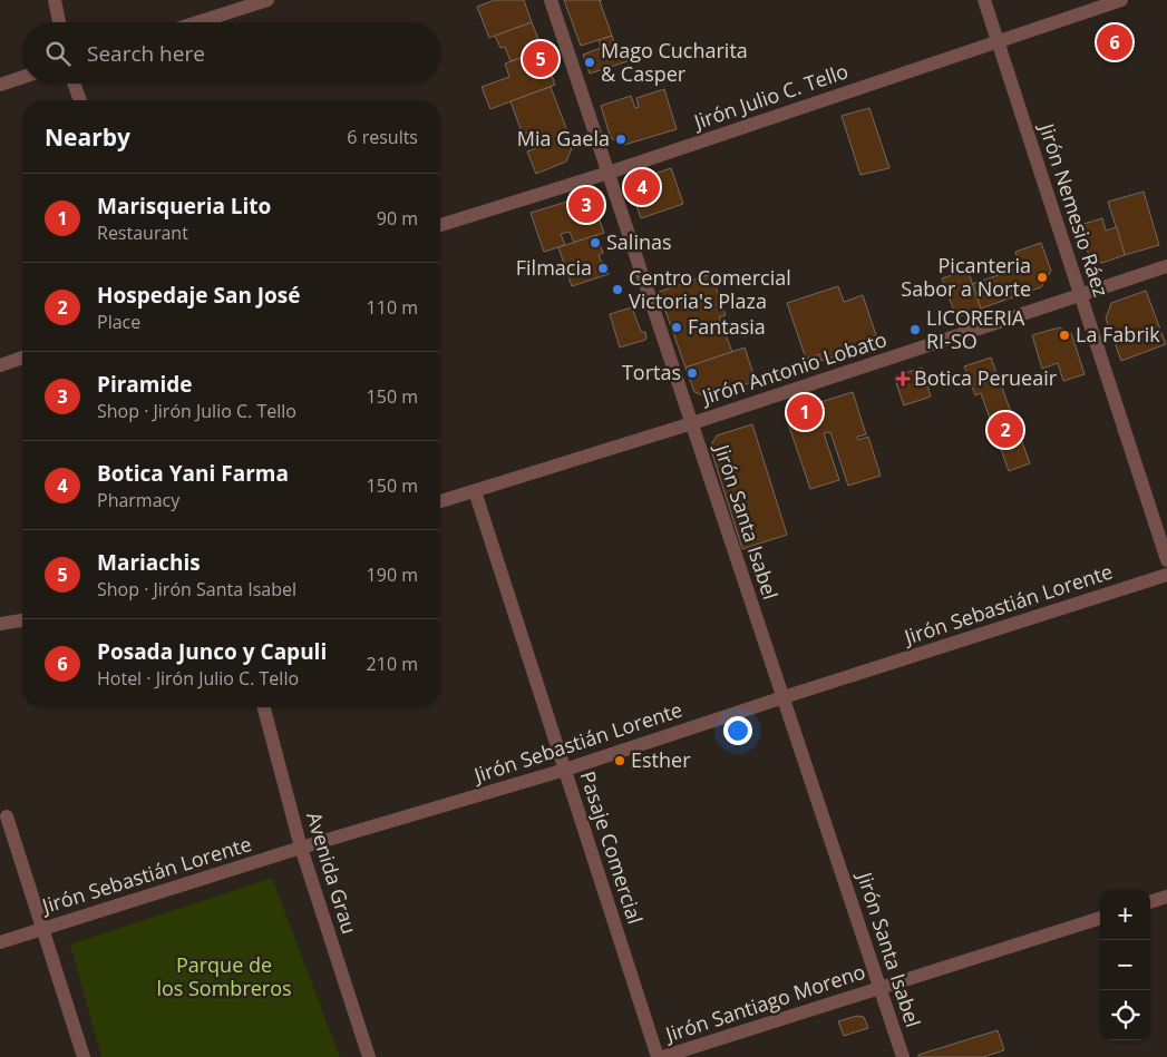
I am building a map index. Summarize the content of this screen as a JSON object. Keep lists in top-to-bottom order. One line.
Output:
{"streets":{"street":["Jirón Julio C. Tello","Jirón Nemesio Ráez","Jirón Antonio Lobato","Jirón Santa Isabel","Jirón Sebastián Lorente","Pasaje Comercial","Avenida Grau","Jirón Santiago Moreno"]},"crossings":[["Jirón Julio C. Tello","Jirón Nemesio Ráez"],["Jirón Julio C. Tello","Jirón Santa Isabel"],["Jirón Nemesio Ráez","Jirón Antonio Lobato"],["Jirón Antonio Lobato","Jirón Santa Isabel"],["Jirón Antonio Lobato","Pasaje Comercial"],["Jirón Santa Isabel","Jirón Sebastián Lorente"],["Jirón Santa Isabel","Jirón Santiago Moreno"],["Jirón Sebastián Lorente","Pasaje Comercial"],["Jirón Sebastián Lorente","Avenida Grau"],["Pasaje Comercial","Jirón Santiago Moreno"]],"parks":["Parque de los Sombreros"],"places":{"other":["Mago Cucharita & Casper","Mia Gaela","Salinas","Filmacia","Picanteria Sabor a Norte","Centro Comercial Victoria's Plaza","Fantasia","LICORERIA RI-SO","La Fabrik","Tortas","Esther"],"health":["Botica Perueair"]},"page":{"pins":["6","5","4","3","1","2"],"search":"Search here","heading":["Nearby","6 results"],"list":[{"mark":"1","name":"Marisqueria Lito","note":"Restaurant","value":"90 m"},{"mark":"2","name":"Hospedaje San José","note":"Place","value":"110 m"},{"mark":"3","name":"Piramide","note":"Shop · Jirón Julio C. Tello","value":"150 m"},{"mark":"4","name":"Botica Yani Farma","note":"Pharmacy","value":"150 m"},{"mark":"5","name":"Mariachis","note":"Shop · Jirón Santa Isabel","value":"190 m"},{"mark":"6","name":"Posada Junco y Capuli","note":"Hotel · Jirón Julio C. Tello","value":"210 m"}],"map_buttons":["+","−"]}}
